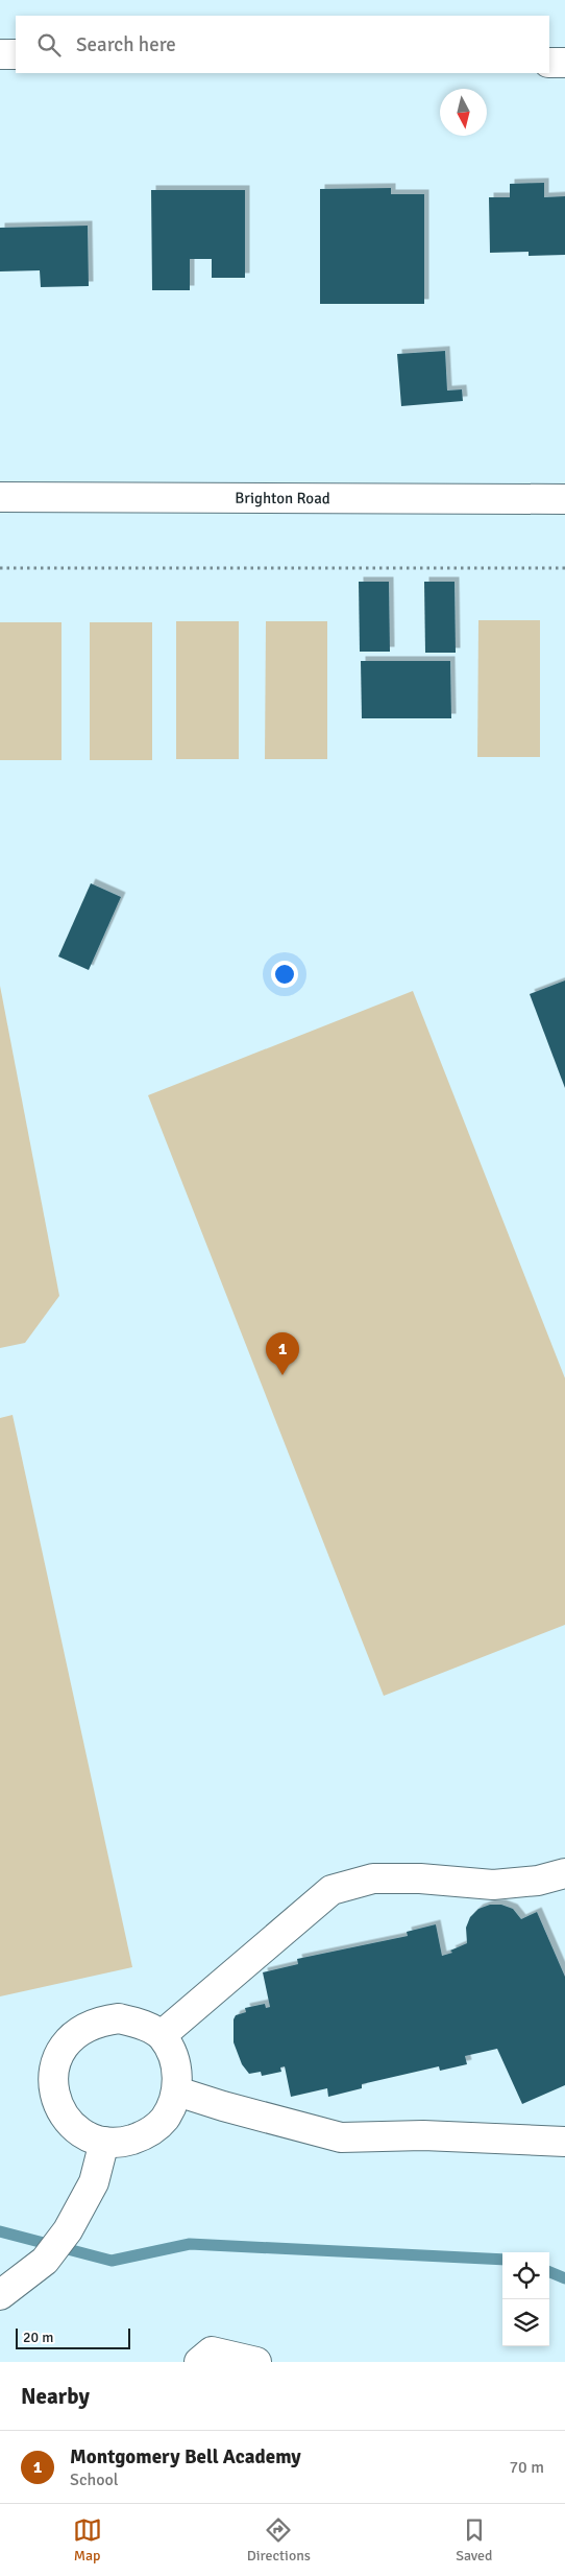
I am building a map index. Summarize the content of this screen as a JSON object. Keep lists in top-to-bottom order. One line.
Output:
{"streets":{"street":["Brighton Road"]},"scale_bar":"20 m","north":"bottom","page":{"search":"Search here","pins":"1","scale":"20 m","heading":"Nearby","list":[{"mark":"1","name":"Montgomery Bell Academy","note":"School","value":"70 m"}],"nav":["Map","Directions","Saved"]}}
